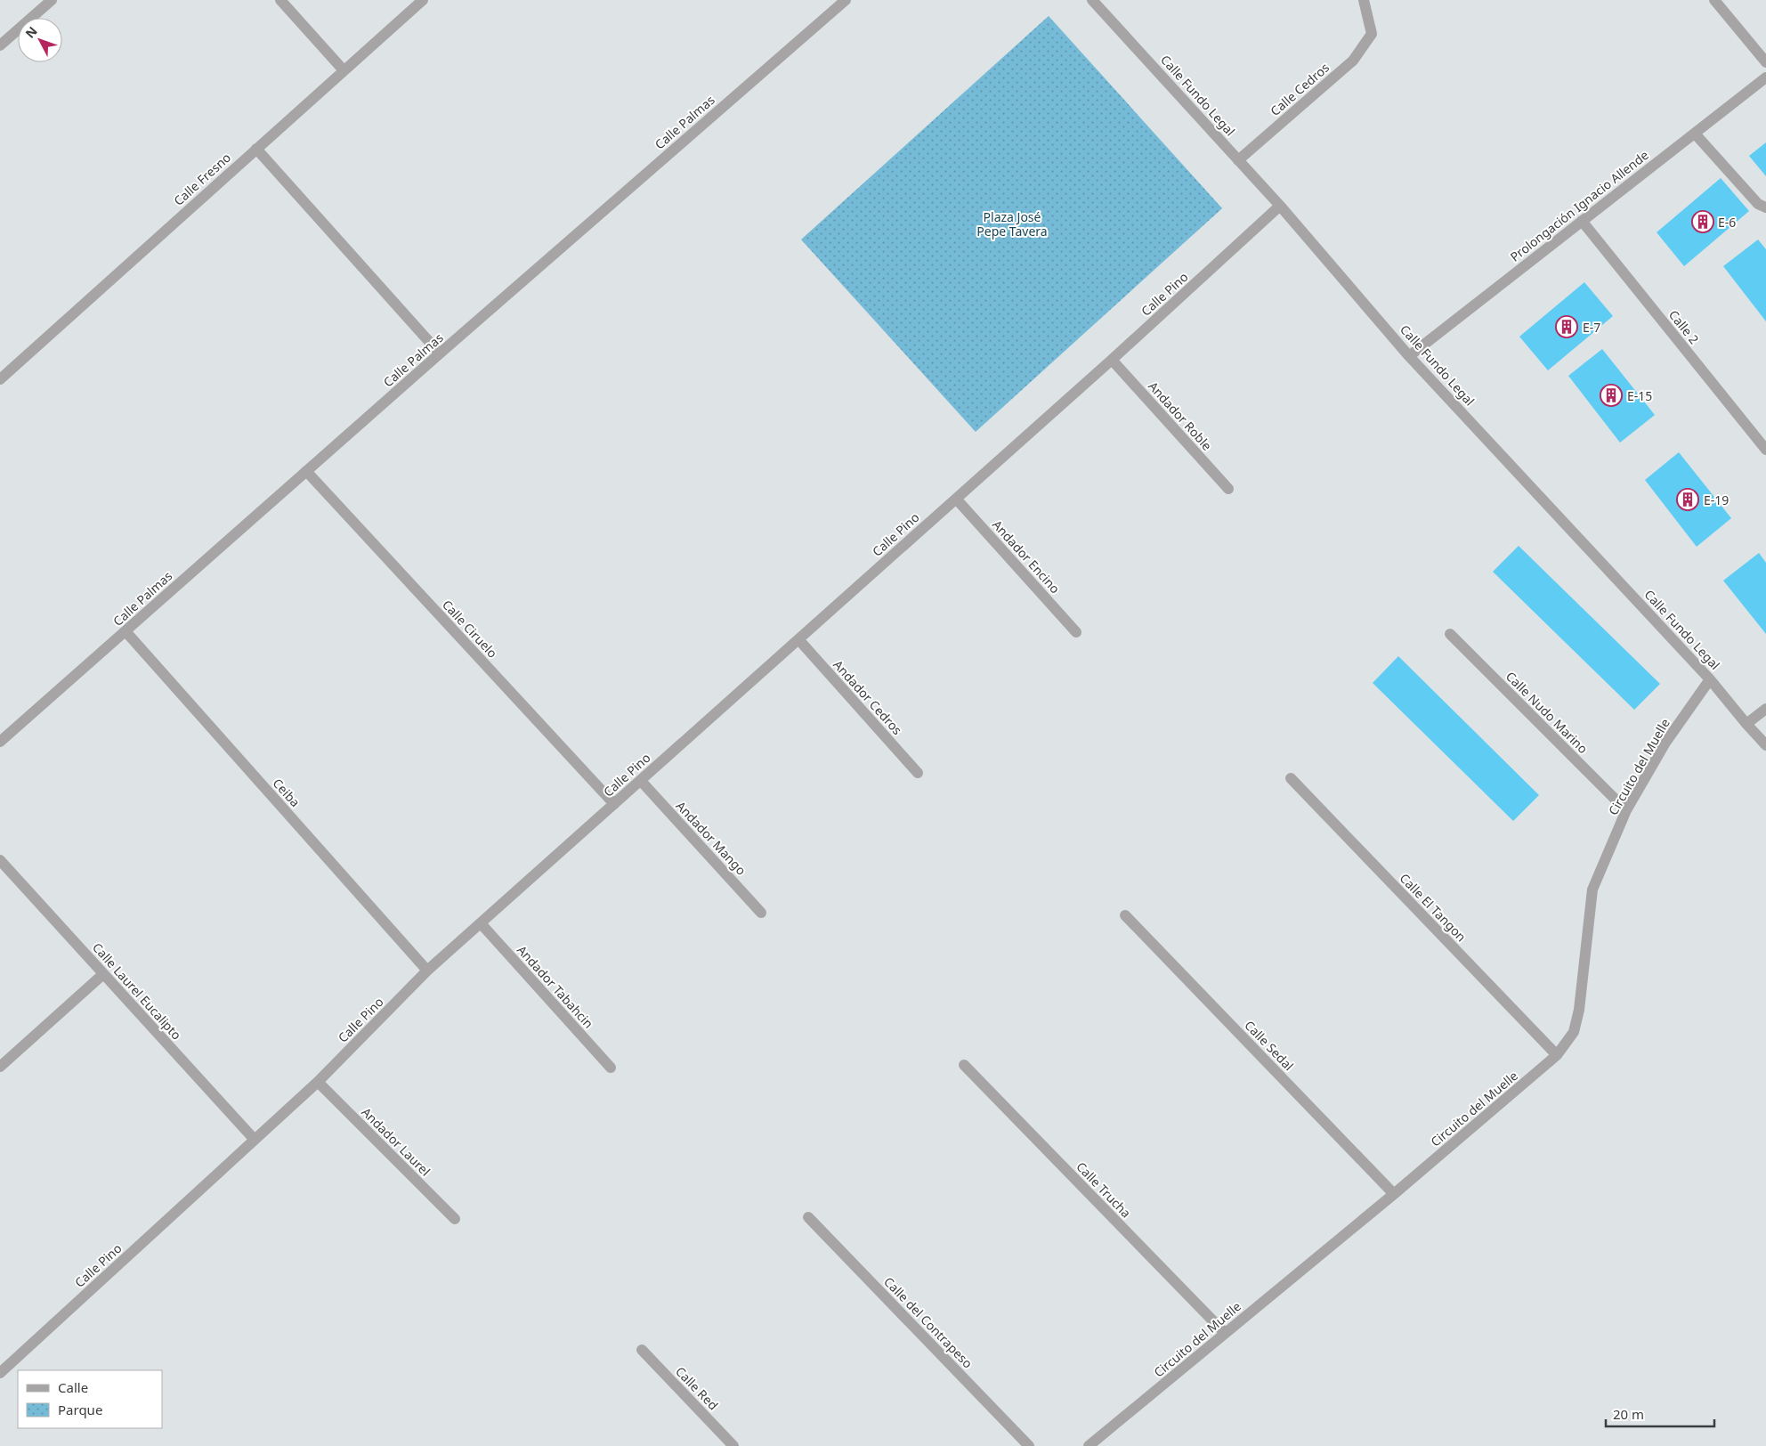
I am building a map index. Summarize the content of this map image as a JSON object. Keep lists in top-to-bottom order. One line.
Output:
{"streets":{"street":["Calle Cedros","Calle Fundo Legal","Calle Palmas","Calle Fresno","Prolongación Ignacio Allende","Calle Pino","Calle 2","Andador Roble","Andador Encino","Calle Ciruelo","Andador Cedros","Calle Nudo Marino","Circuito del Muelle","Ceiba","Andador Mango","Calle El Tangon","Andador Tabahcin","Calle Laurel Eucalipto","Calle Sedal","Andador Laurel","Calle Trucha","Calle del Contrapeso","Calle Red"]},"crossings":[["Calle Cedros","Calle Fundo Legal"],["Calle Fundo Legal","Prolongación Ignacio Allende"],["Calle Fundo Legal","Calle Pino"],["Calle Fundo Legal","Circuito del Muelle"],["Calle Palmas","Calle Ciruelo"],["Calle Palmas","Ceiba"],["Prolongación Ignacio Allende","Calle 2"],["Calle Pino","Andador Roble"],["Calle Pino","Andador Encino"],["Calle Pino","Calle Ciruelo"],["Calle Pino","Andador Cedros"],["Calle Pino","Ceiba"],["Calle Pino","Andador Mango"],["Calle Pino","Andador Tabahcin"],["Calle Pino","Calle Laurel Eucalipto"],["Calle Pino","Andador Laurel"],["Calle Nudo Marino","Circuito del Muelle"],["Circuito del Muelle","Calle El Tangon"],["Circuito del Muelle","Calle Sedal"],["Circuito del Muelle","Calle Trucha"]],"parks":["Plaza José Pepe Tavera"],"places":{"building":["E-6","E-7","E-15","E-19"]},"legend":["Calle","Parque"],"scale_bar":"20 m","north":"top left"}
